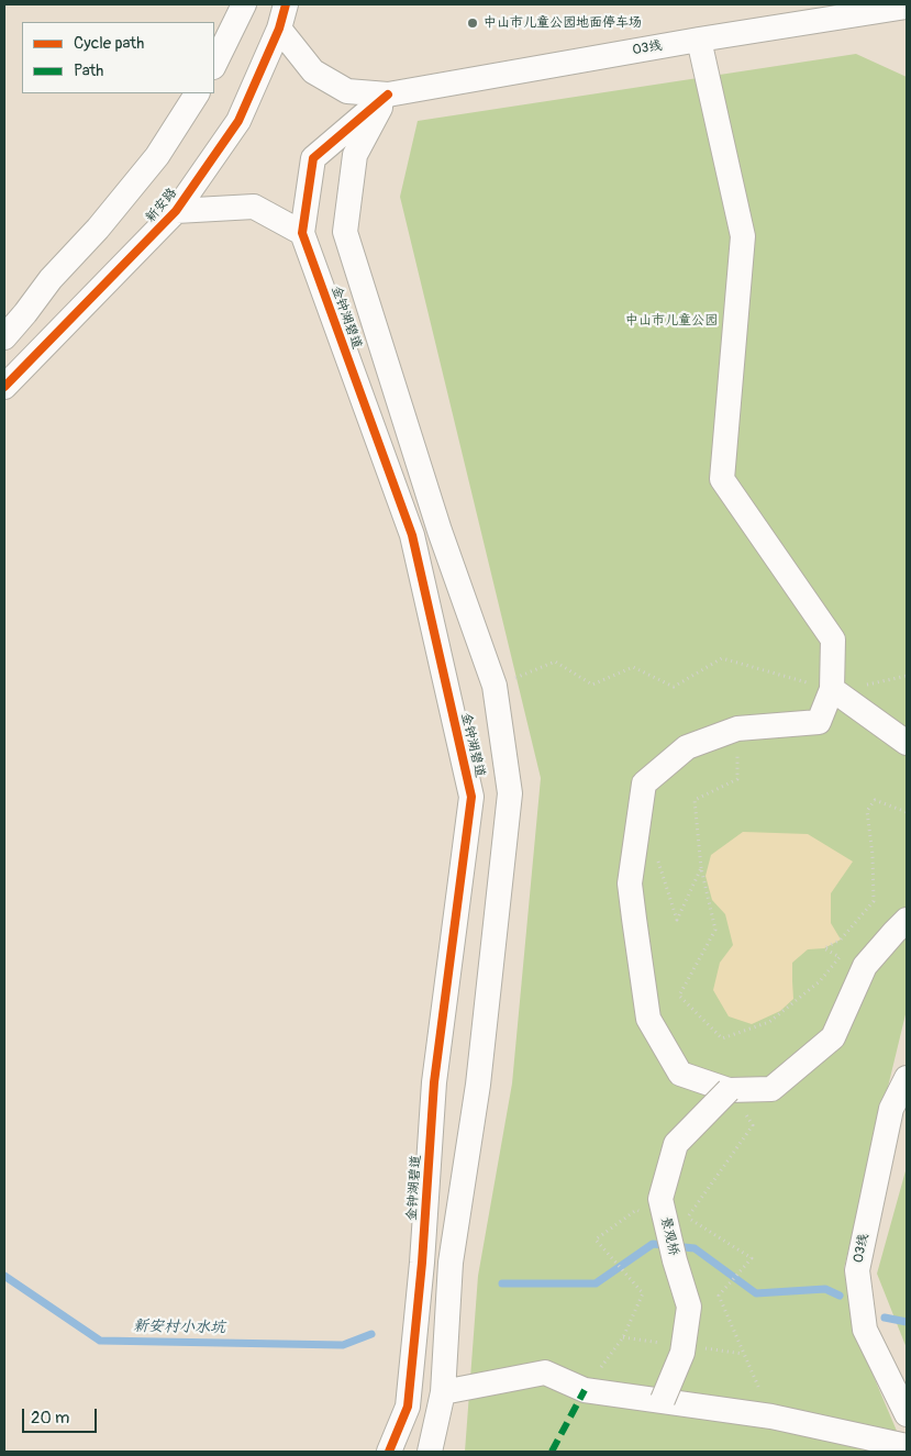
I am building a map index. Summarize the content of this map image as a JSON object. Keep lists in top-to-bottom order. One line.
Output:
{"streets":{"street":["03线","新安路","金钟湖碧道","景观桥"]},"crossings":[["03线","新安路"],["03线","金钟湖碧道"]],"water":["新安村小水坑"],"parks":["中山市儿童公园"],"places":["中山市儿童公园地面停车场"],"legend":["Cycle path","Path"],"scale_bar":"20 m"}
